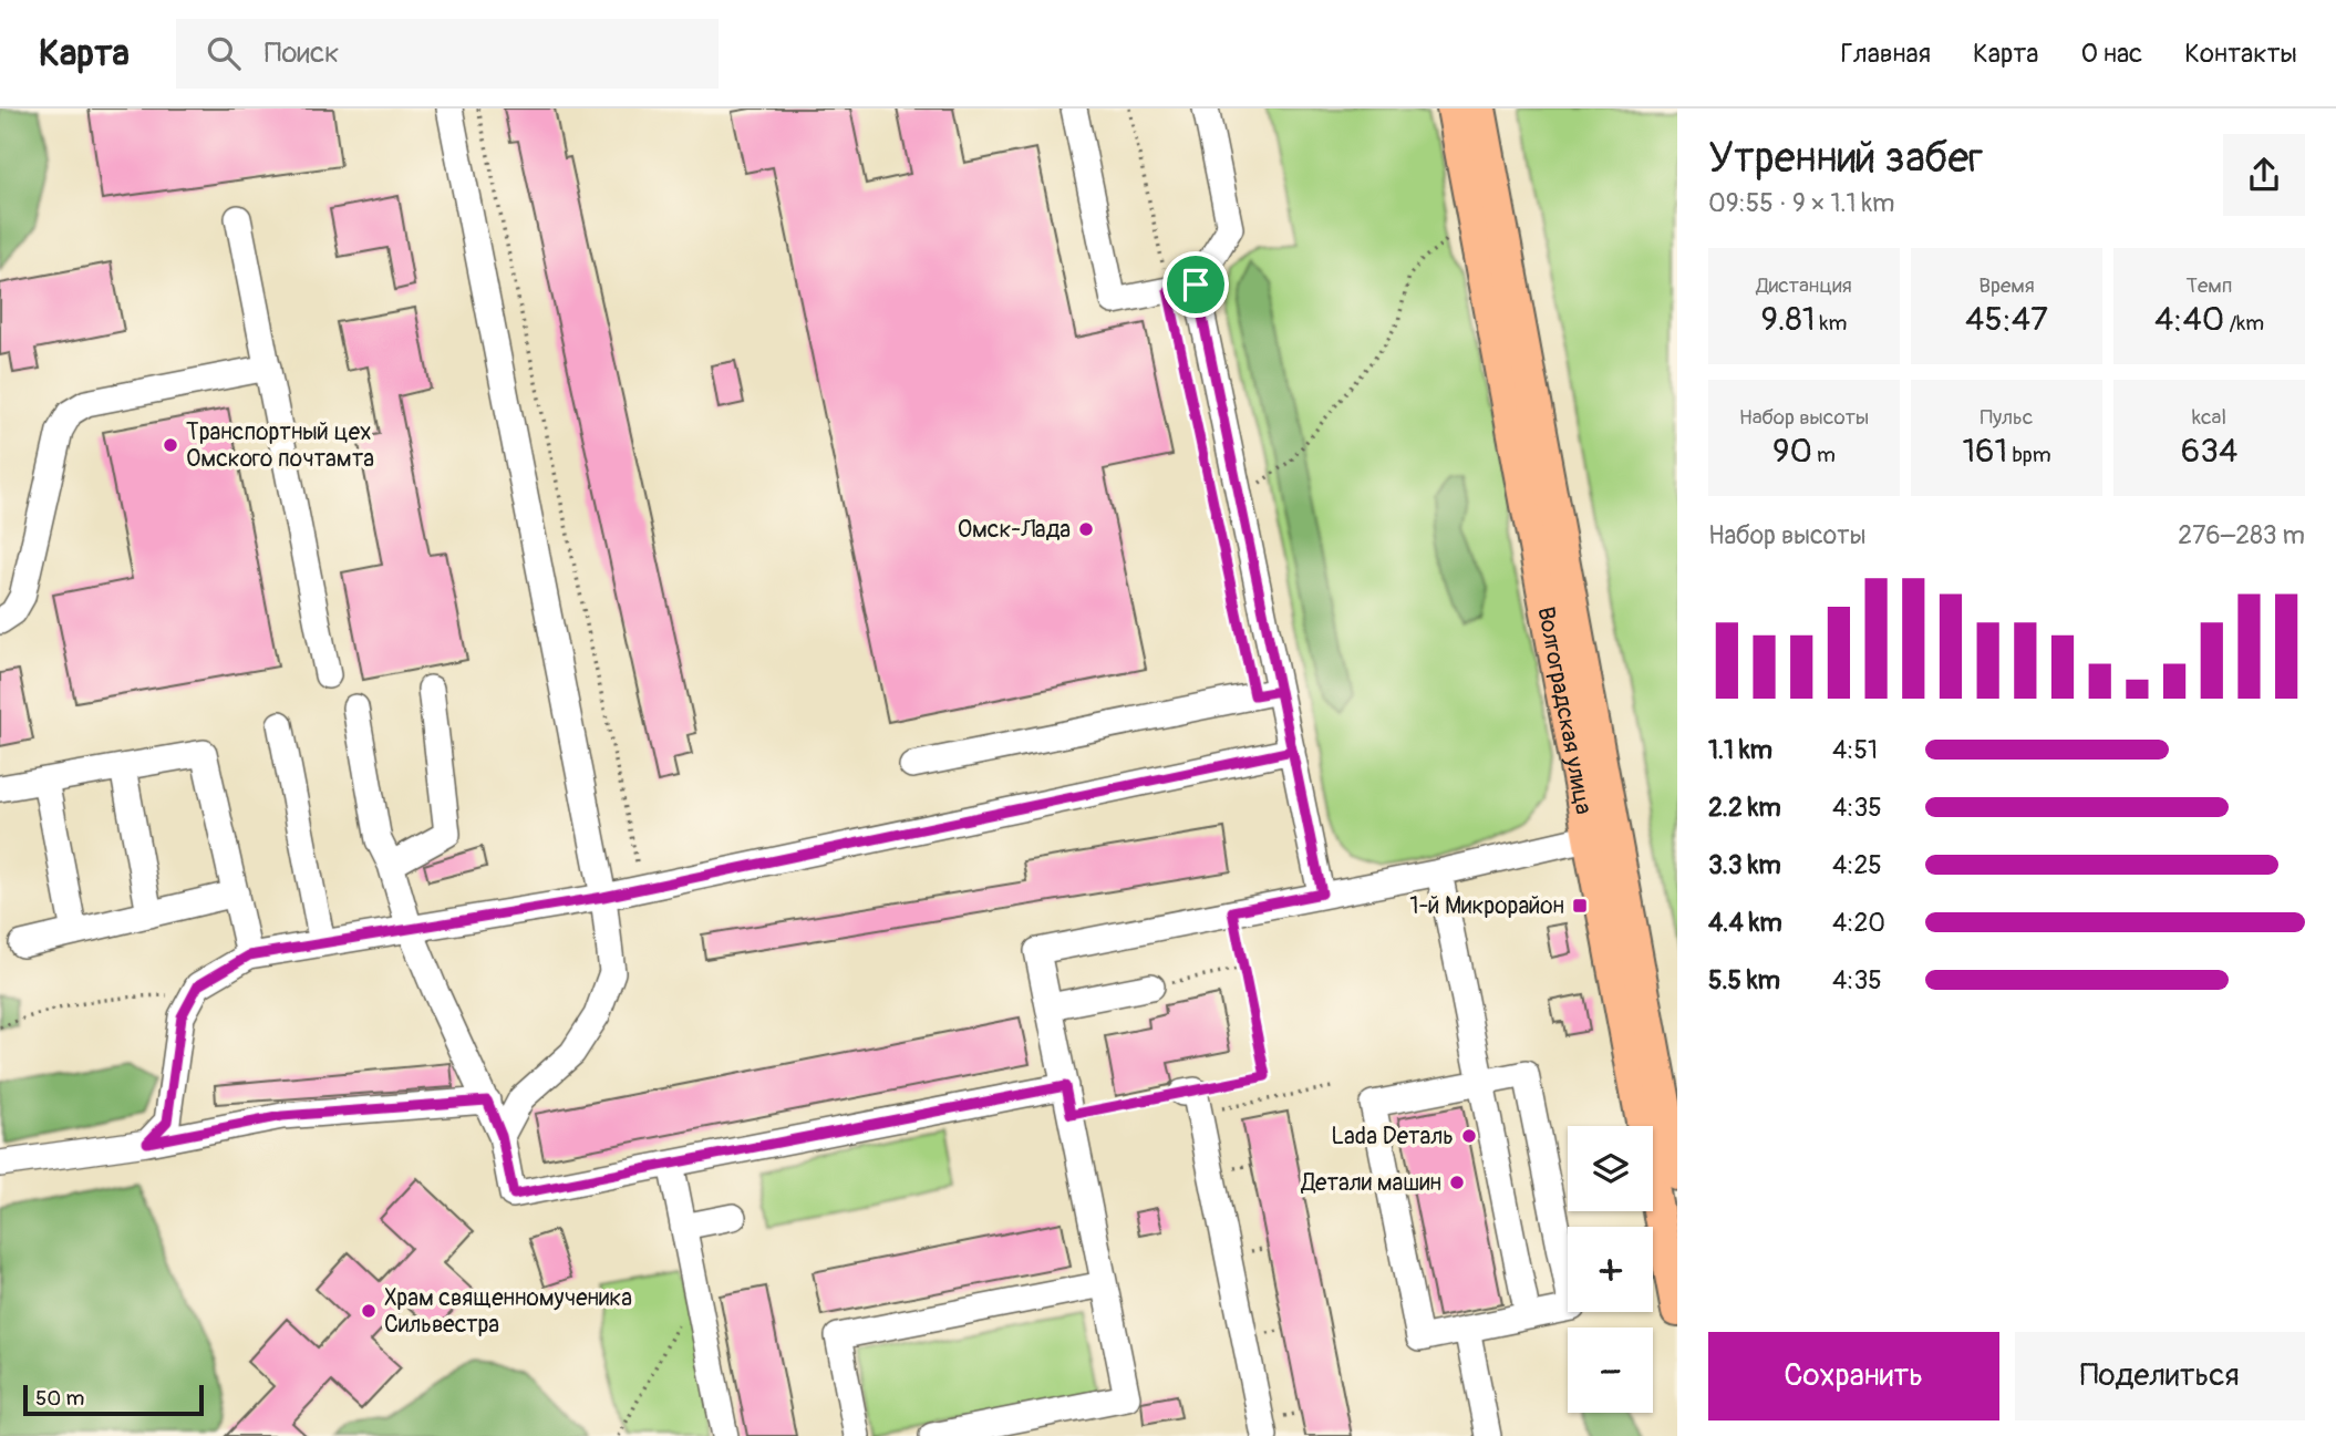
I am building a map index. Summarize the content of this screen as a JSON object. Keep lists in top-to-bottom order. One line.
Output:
{"streets":{"main road":["Волгоградская улица"]},"places":{"other":["Транспортный цех Омского почтамта","Омск-Лада","Lada Dеталь","Детали машин","Храм священномученика Сильвестра"],"transit":["1-й Микрорайон"]},"scale_bar":"50 m","page":{"header":"Карта","search":"Поиск","nav":["Главная","Карта","О нас","Контакты"],"heading":["Утренний забег","09:55 · 9 × 1.1 km"],"stats":[["Дистанция","9.81 km"],["Время","45:47"],["Темп","4:40 /km"],["Набор высоты","90 m"],["Пульс","161 bpm"],["kcal","634"]],"chart":["Набор высоты","276–283 m"],"list":[{"name":"1.1 km","note":"4:51"},{"name":"2.2 km","note":"4:35"},{"name":"3.3 km","note":"4:25"},{"name":"4.4 km","note":"4:20"},{"name":"5.5 km","note":"4:35"}],"map_buttons":["+","−"],"buttons":["Сохранить","Поделиться"],"scale":"50 m"}}
